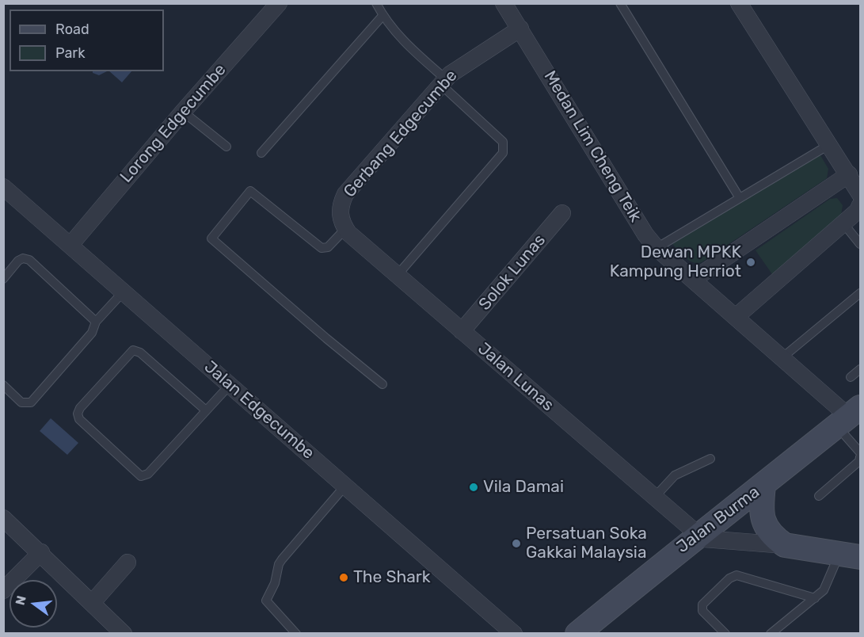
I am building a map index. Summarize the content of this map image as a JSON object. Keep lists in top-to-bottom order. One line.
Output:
{"streets":{"main road":["Jalan Burma"],"street":["Lorong Edgecumbe","Gerbang Edgecumbe","Medan Lim Cheng Teik","Solok Lunas","Jalan Lunas","Jalan Edgecumbe"]},"crossings":[["Lorong Edgecumbe","Jalan Edgecumbe"],["Gerbang Edgecumbe","Medan Lim Cheng Teik"],["Gerbang Edgecumbe","Jalan Lunas"],["Medan Lim Cheng Teik","Jalan Burma"],["Solok Lunas","Jalan Lunas"],["Jalan Lunas","Jalan Burma"]],"places":["Dewan MPKK Kampung Herriot","Vila Damai","Persatuan Soka Gakkai Malaysia","The Shark"],"legend":["Road","Park"],"north":"left"}
